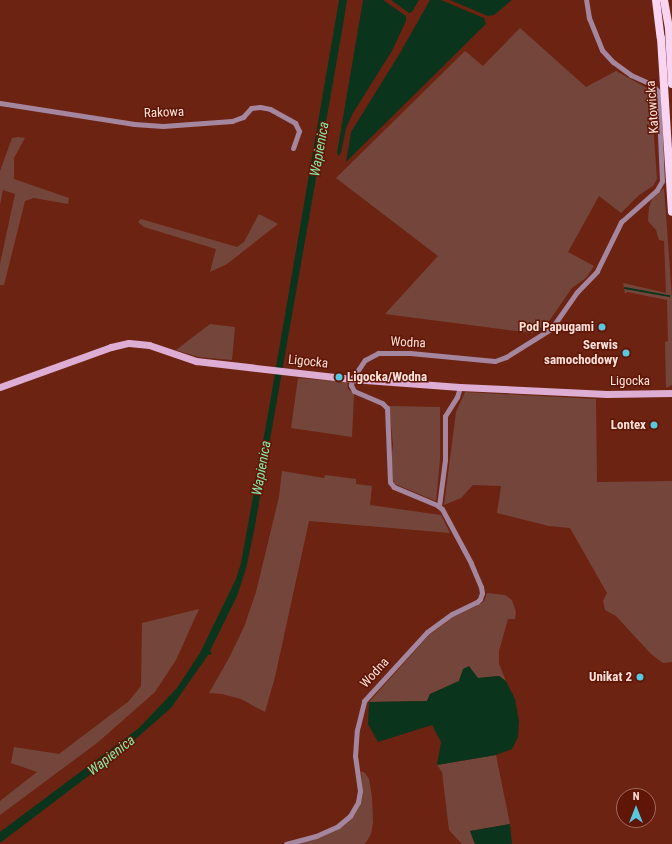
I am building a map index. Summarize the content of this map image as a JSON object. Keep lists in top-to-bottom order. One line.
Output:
{"streets":{"main road":["Katowicka"],"street":["Rakowa","Wodna","Ligocka"]},"crossings":[["Wodna","Ligocka"]],"water":["Wapienica"],"places":["Pod Papugami","Serwis samochodowy","Ligocka/Wodna","Lontex","Unikat 2"],"north":"top"}
